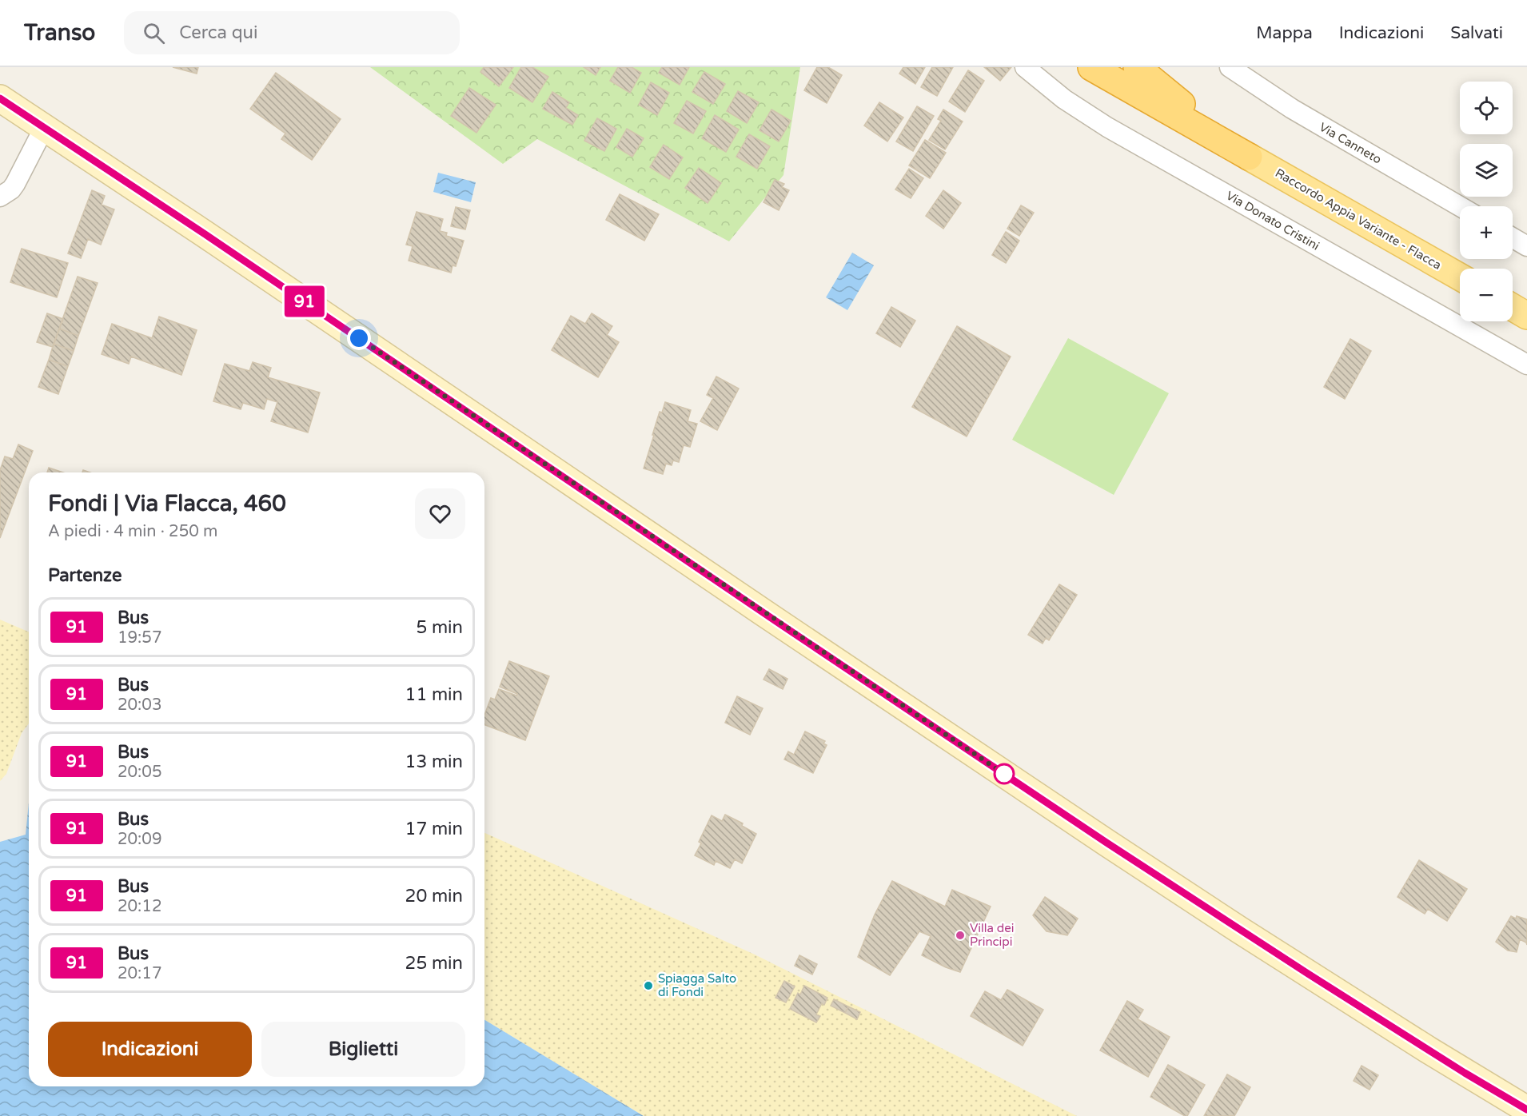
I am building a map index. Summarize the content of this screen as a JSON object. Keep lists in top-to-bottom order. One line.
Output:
{"streets":{"main road":["Raccordo Appia Variante - Flacca"],"street":["Via Canneto","Via Donato Cristini"]},"places":["Villa dei Principi","Spiagga Salto di Fondi"],"lines":["bus line 91"],"page":{"header":"Transo","search":"Cerca qui","nav":["Mappa","Indicazioni","Salvati"],"on_map":"91","map_buttons":["+","−"],"heading":[["Fondi | Via Flacca, 460","A piedi · 4 min · 250 m"],"Partenze"],"list":[{"mark":"91","name":"Bus","note":"19:57","value":"5 min"},{"mark":"91","name":"Bus","note":"20:03","value":"11 min"},{"mark":"91","name":"Bus","note":"20:05","value":"13 min"},{"mark":"91","name":"Bus","note":"20:09","value":"17 min"},{"mark":"91","name":"Bus","note":"20:12","value":"20 min"},{"mark":"91","name":"Bus","note":"20:17","value":"25 min"}],"buttons":["Indicazioni","Biglietti"]}}
